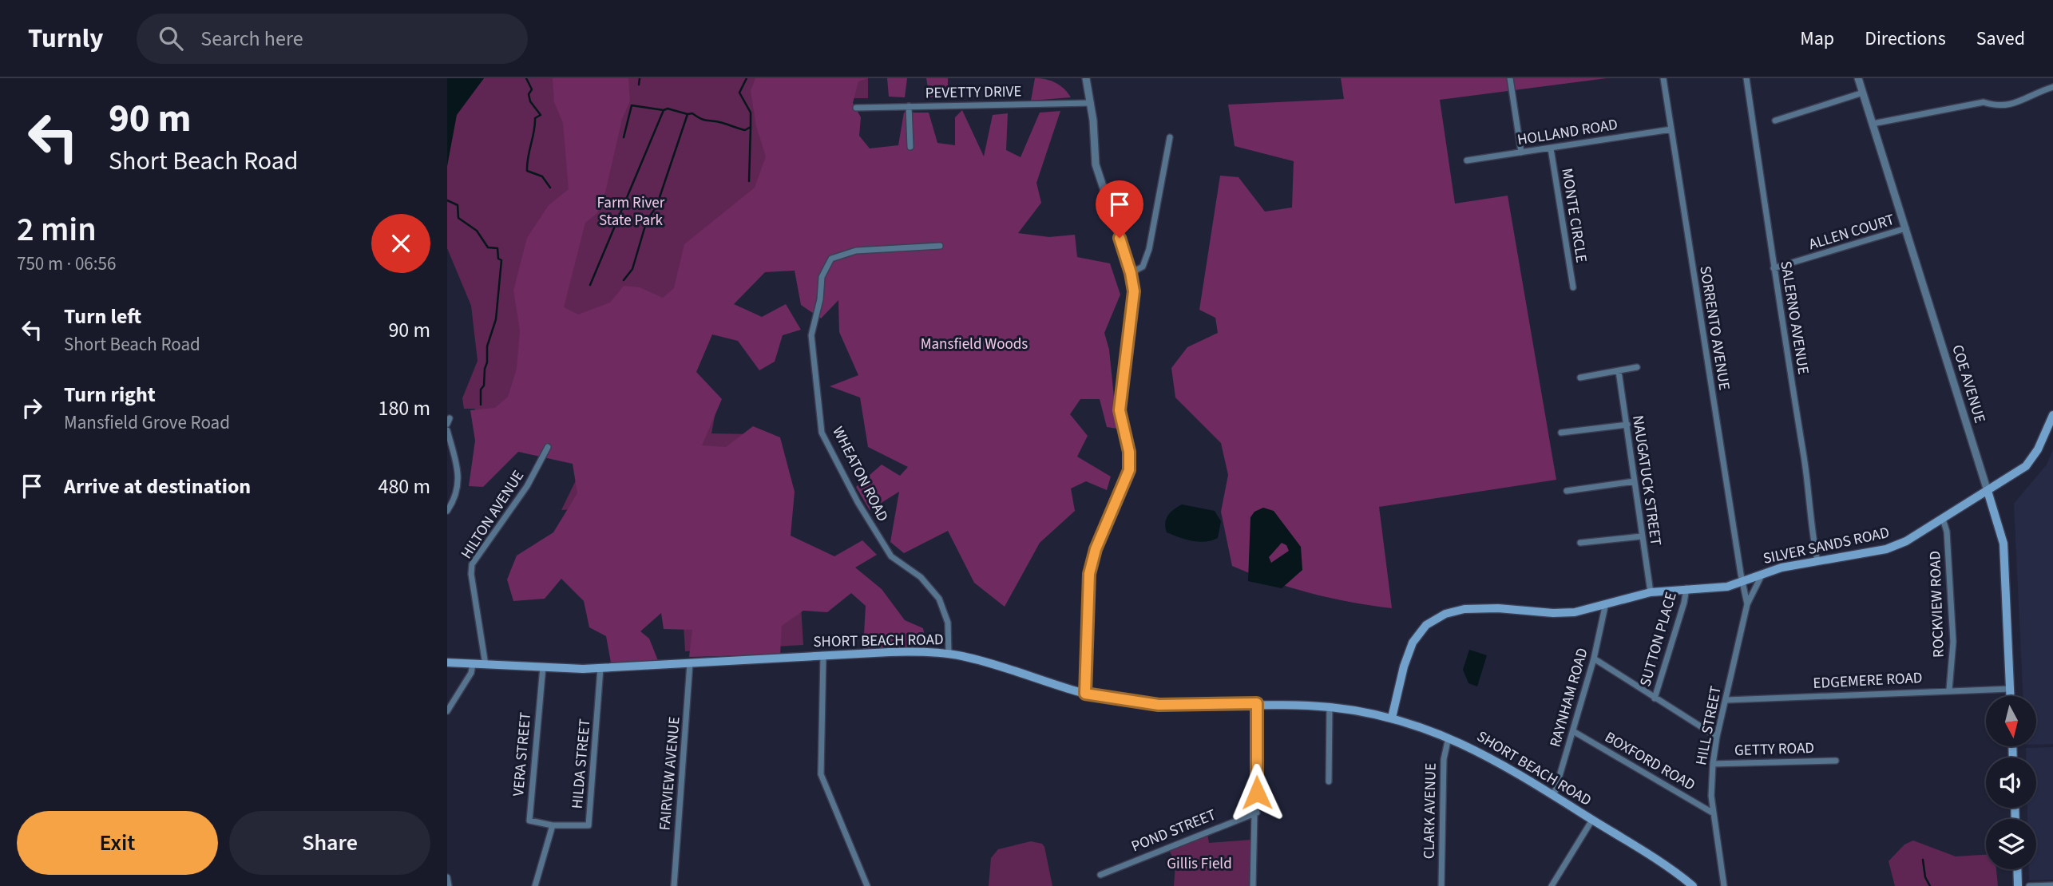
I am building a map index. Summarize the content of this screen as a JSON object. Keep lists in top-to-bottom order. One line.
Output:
{"streets":{"main road":["COE AVENUE","SILVER SANDS ROAD","SHORT BEACH ROAD"],"street":["PEVETTY DRIVE","HOLLAND ROAD","MONTE CIRCLE","ALLEN COURT","SALERNO AVENUE","SORRENTO AVENUE","WHEATON ROAD","NAUGATUCK STREET","HILTON AVENUE","ROCKVIEW ROAD","SUTTON PLACE","EDGEMERE ROAD","RAYNHAM ROAD","HILL STREET","GETTY ROAD","VERA STREET","BOXFORD ROAD","HILDA STREET","FAIRVIEW AVENUE","CLARK AVENUE","POND STREET"]},"crossings":[["HOLLAND ROAD","MONTE CIRCLE"],["HOLLAND ROAD","SORRENTO AVENUE"],["ALLEN COURT","SALERNO AVENUE"],["ALLEN COURT","COE AVENUE"],["SALERNO AVENUE","SILVER SANDS ROAD"],["SORRENTO AVENUE","SILVER SANDS ROAD"],["SORRENTO AVENUE","HILL STREET"],["COE AVENUE","SILVER SANDS ROAD"],["COE AVENUE","EDGEMERE ROAD"],["WHEATON ROAD","SHORT BEACH ROAD"],["NAUGATUCK STREET","SILVER SANDS ROAD"],["HILTON AVENUE","SHORT BEACH ROAD"],["SILVER SANDS ROAD","ROCKVIEW ROAD"],["SILVER SANDS ROAD","SUTTON PLACE"],["SILVER SANDS ROAD","SHORT BEACH ROAD"],["SILVER SANDS ROAD","RAYNHAM ROAD"],["SILVER SANDS ROAD","HILL STREET"],["ROCKVIEW ROAD","EDGEMERE ROAD"],["SHORT BEACH ROAD","RAYNHAM ROAD"],["SHORT BEACH ROAD","VERA STREET"],["SHORT BEACH ROAD","HILDA STREET"],["SHORT BEACH ROAD","FAIRVIEW AVENUE"],["SHORT BEACH ROAD","CLARK AVENUE"],["EDGEMERE ROAD","HILL STREET"],["RAYNHAM ROAD","BOXFORD ROAD"],["HILL STREET","GETTY ROAD"],["HILL STREET","BOXFORD ROAD"],["VERA STREET","HILDA STREET"]],"parks":["Farm River State Park","Mansfield Woods","Gillis Field"],"north":"bottom","page":{"header":"Turnly","search":"Search here","nav":["Map","Directions","Saved"],"turn":["90 m","Short Beach Road"],"heading":["2 min","750 m · 06:56"],"list":[{"name":"Turn left","note":"Short Beach Road","value":"90 m"},{"name":"Turn right","note":"Mansfield Grove Road","value":"180 m"},{"name":"Arrive at destination","value":"480 m"}],"buttons":["Exit","Share"]}}
